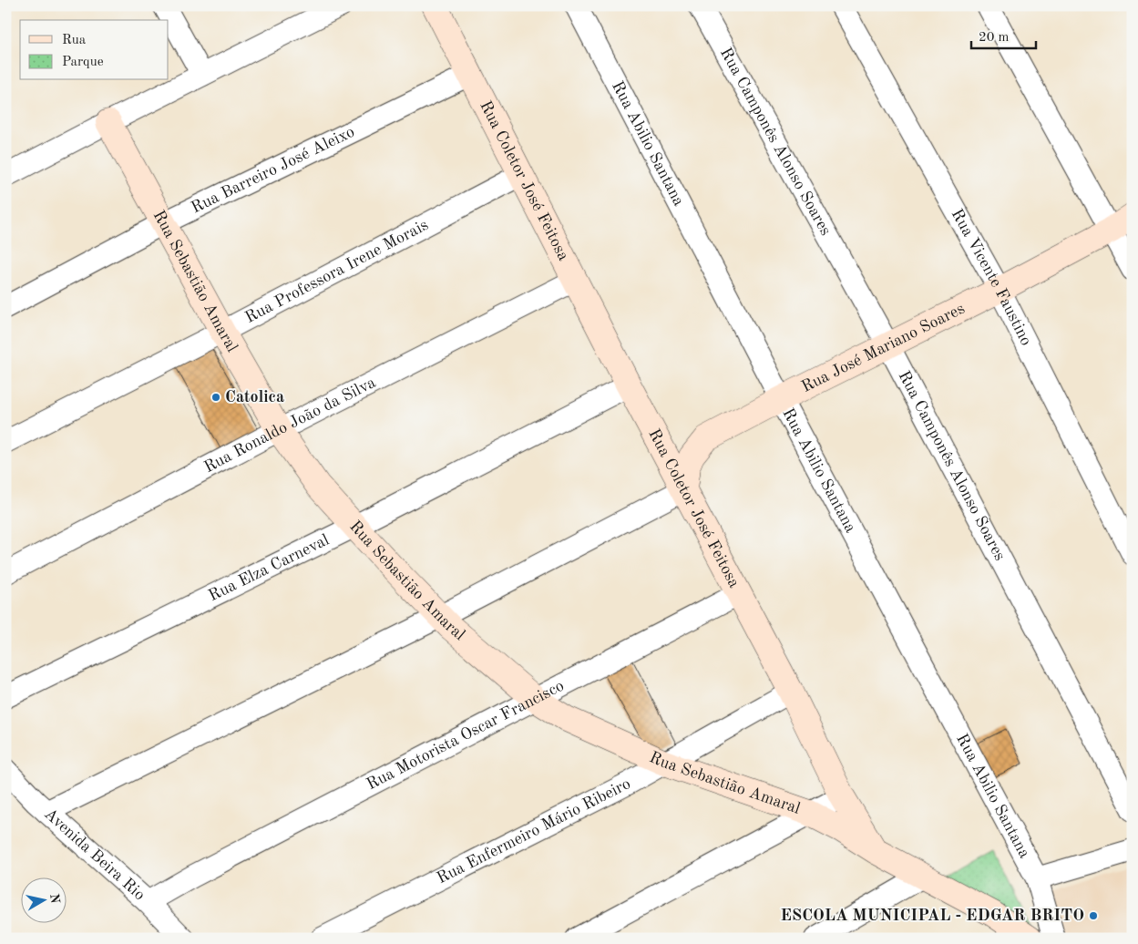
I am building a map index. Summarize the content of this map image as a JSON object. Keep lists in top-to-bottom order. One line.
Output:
{"streets":{"street":["Rua Camponês Alonso Soares","Rua Abilio Santana","Rua Barreiro José Aleixo","Rua Coletor José Feitosa","Rua Professora Irene Morais","Rua Vicente Faustino","Rua Sebastião Amaral","Rua José Mariano Soares","Rua Ronaldo João da Silva","Rua Elza Carneval","Rua Motorista Oscar Francisco","Rua Enfermeiro Mário Ribeiro","Avenida Beira Rio"]},"crossings":[["Rua Camponês Alonso Soares","Rua José Mariano Soares"],["Rua Abilio Santana","Rua José Mariano Soares"],["Rua Barreiro José Aleixo","Rua Coletor José Feitosa"],["Rua Barreiro José Aleixo","Rua Sebastião Amaral"],["Rua Coletor José Feitosa","Rua Professora Irene Morais"],["Rua Coletor José Feitosa","Rua Sebastião Amaral"],["Rua Coletor José Feitosa","Rua José Mariano Soares"],["Rua Coletor José Feitosa","Rua Ronaldo João da Silva"],["Rua Coletor José Feitosa","Rua Elza Carneval"],["Rua Coletor José Feitosa","Rua Motorista Oscar Francisco"],["Rua Coletor José Feitosa","Rua Enfermeiro Mário Ribeiro"],["Rua Professora Irene Morais","Rua Sebastião Amaral"],["Rua Vicente Faustino","Rua José Mariano Soares"],["Rua Sebastião Amaral","Rua Ronaldo João da Silva"],["Rua Sebastião Amaral","Rua Elza Carneval"],["Rua Sebastião Amaral","Rua Motorista Oscar Francisco"],["Rua Sebastião Amaral","Rua Enfermeiro Mário Ribeiro"],["Rua Motorista Oscar Francisco","Avenida Beira Rio"]],"places":["Catolica","ESCOLA MUNICIPAL - EDGAR BRITO"],"legend":["Rua","Parque"],"scale_bar":"20 m","north":"right"}
